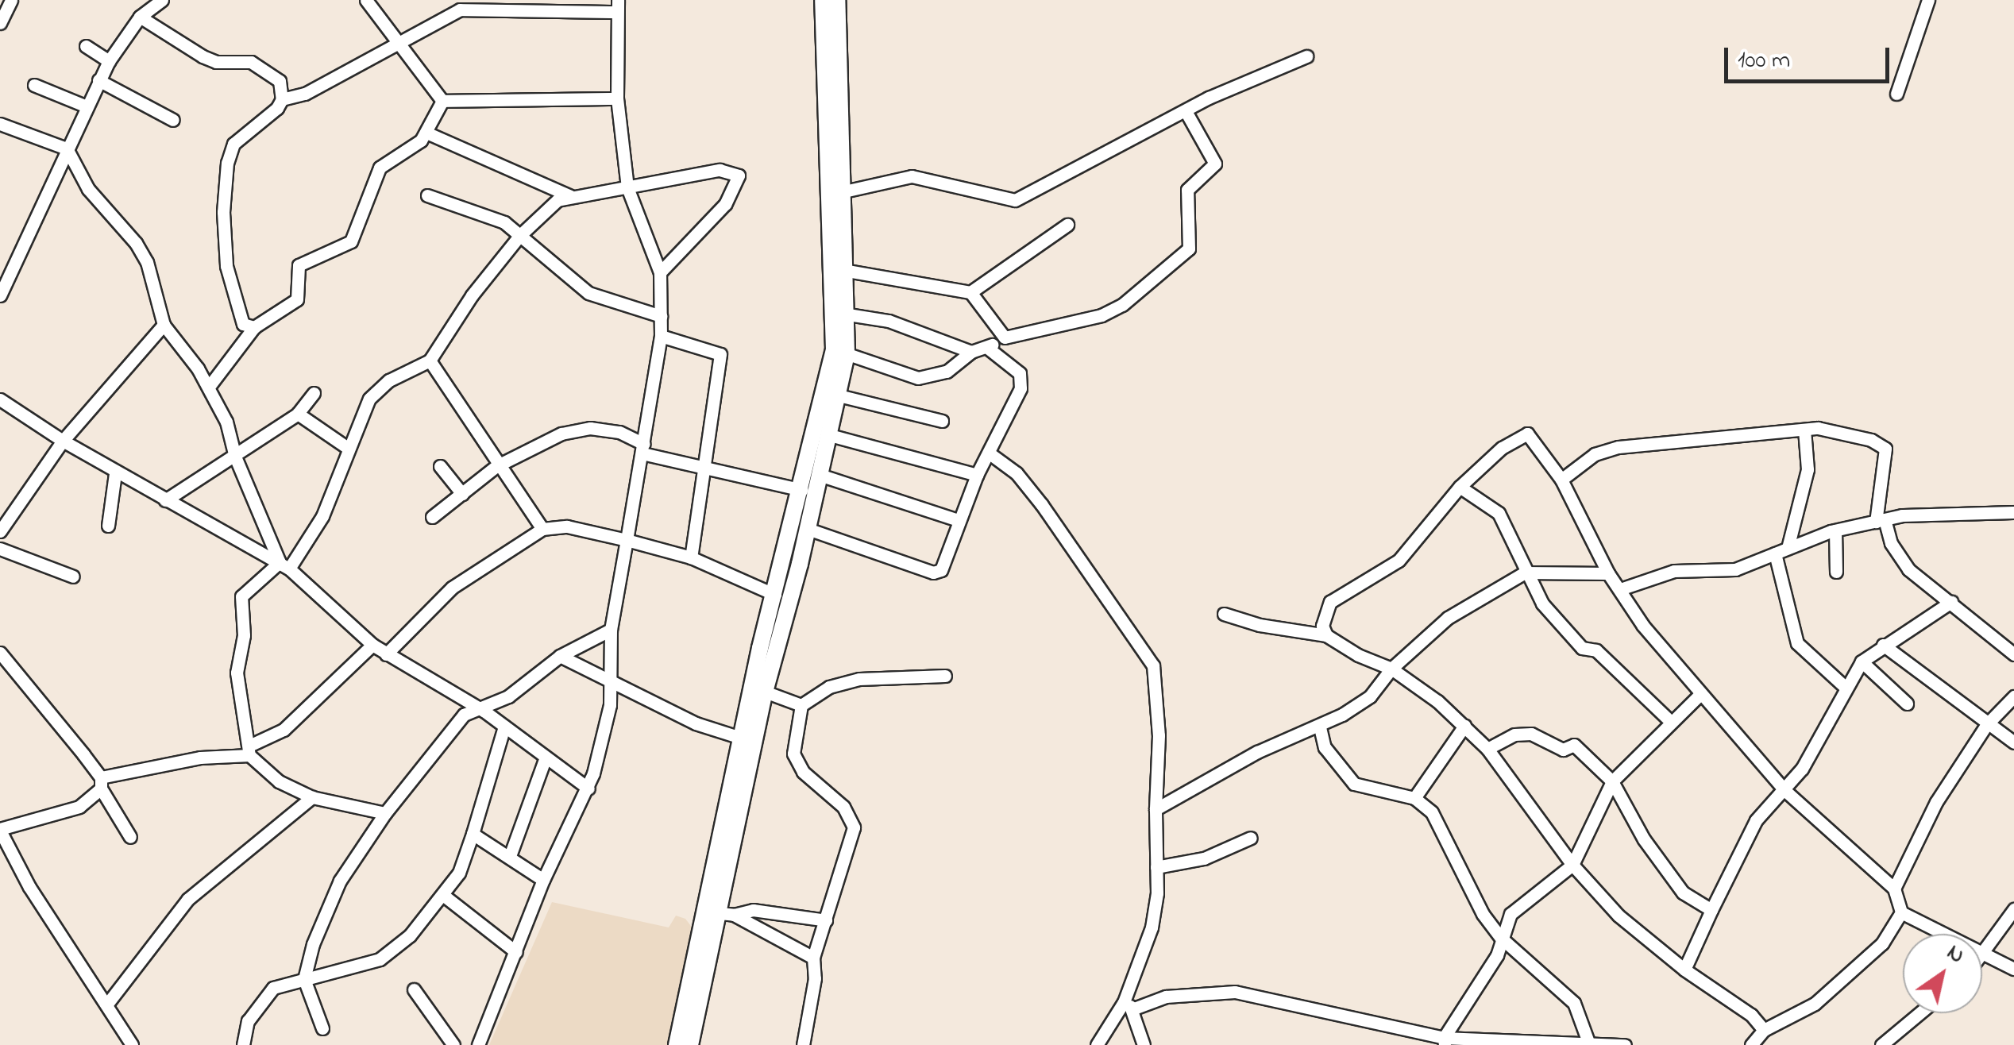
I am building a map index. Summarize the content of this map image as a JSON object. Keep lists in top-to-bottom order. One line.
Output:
{"scale_bar":"100 m","north":"top right"}
